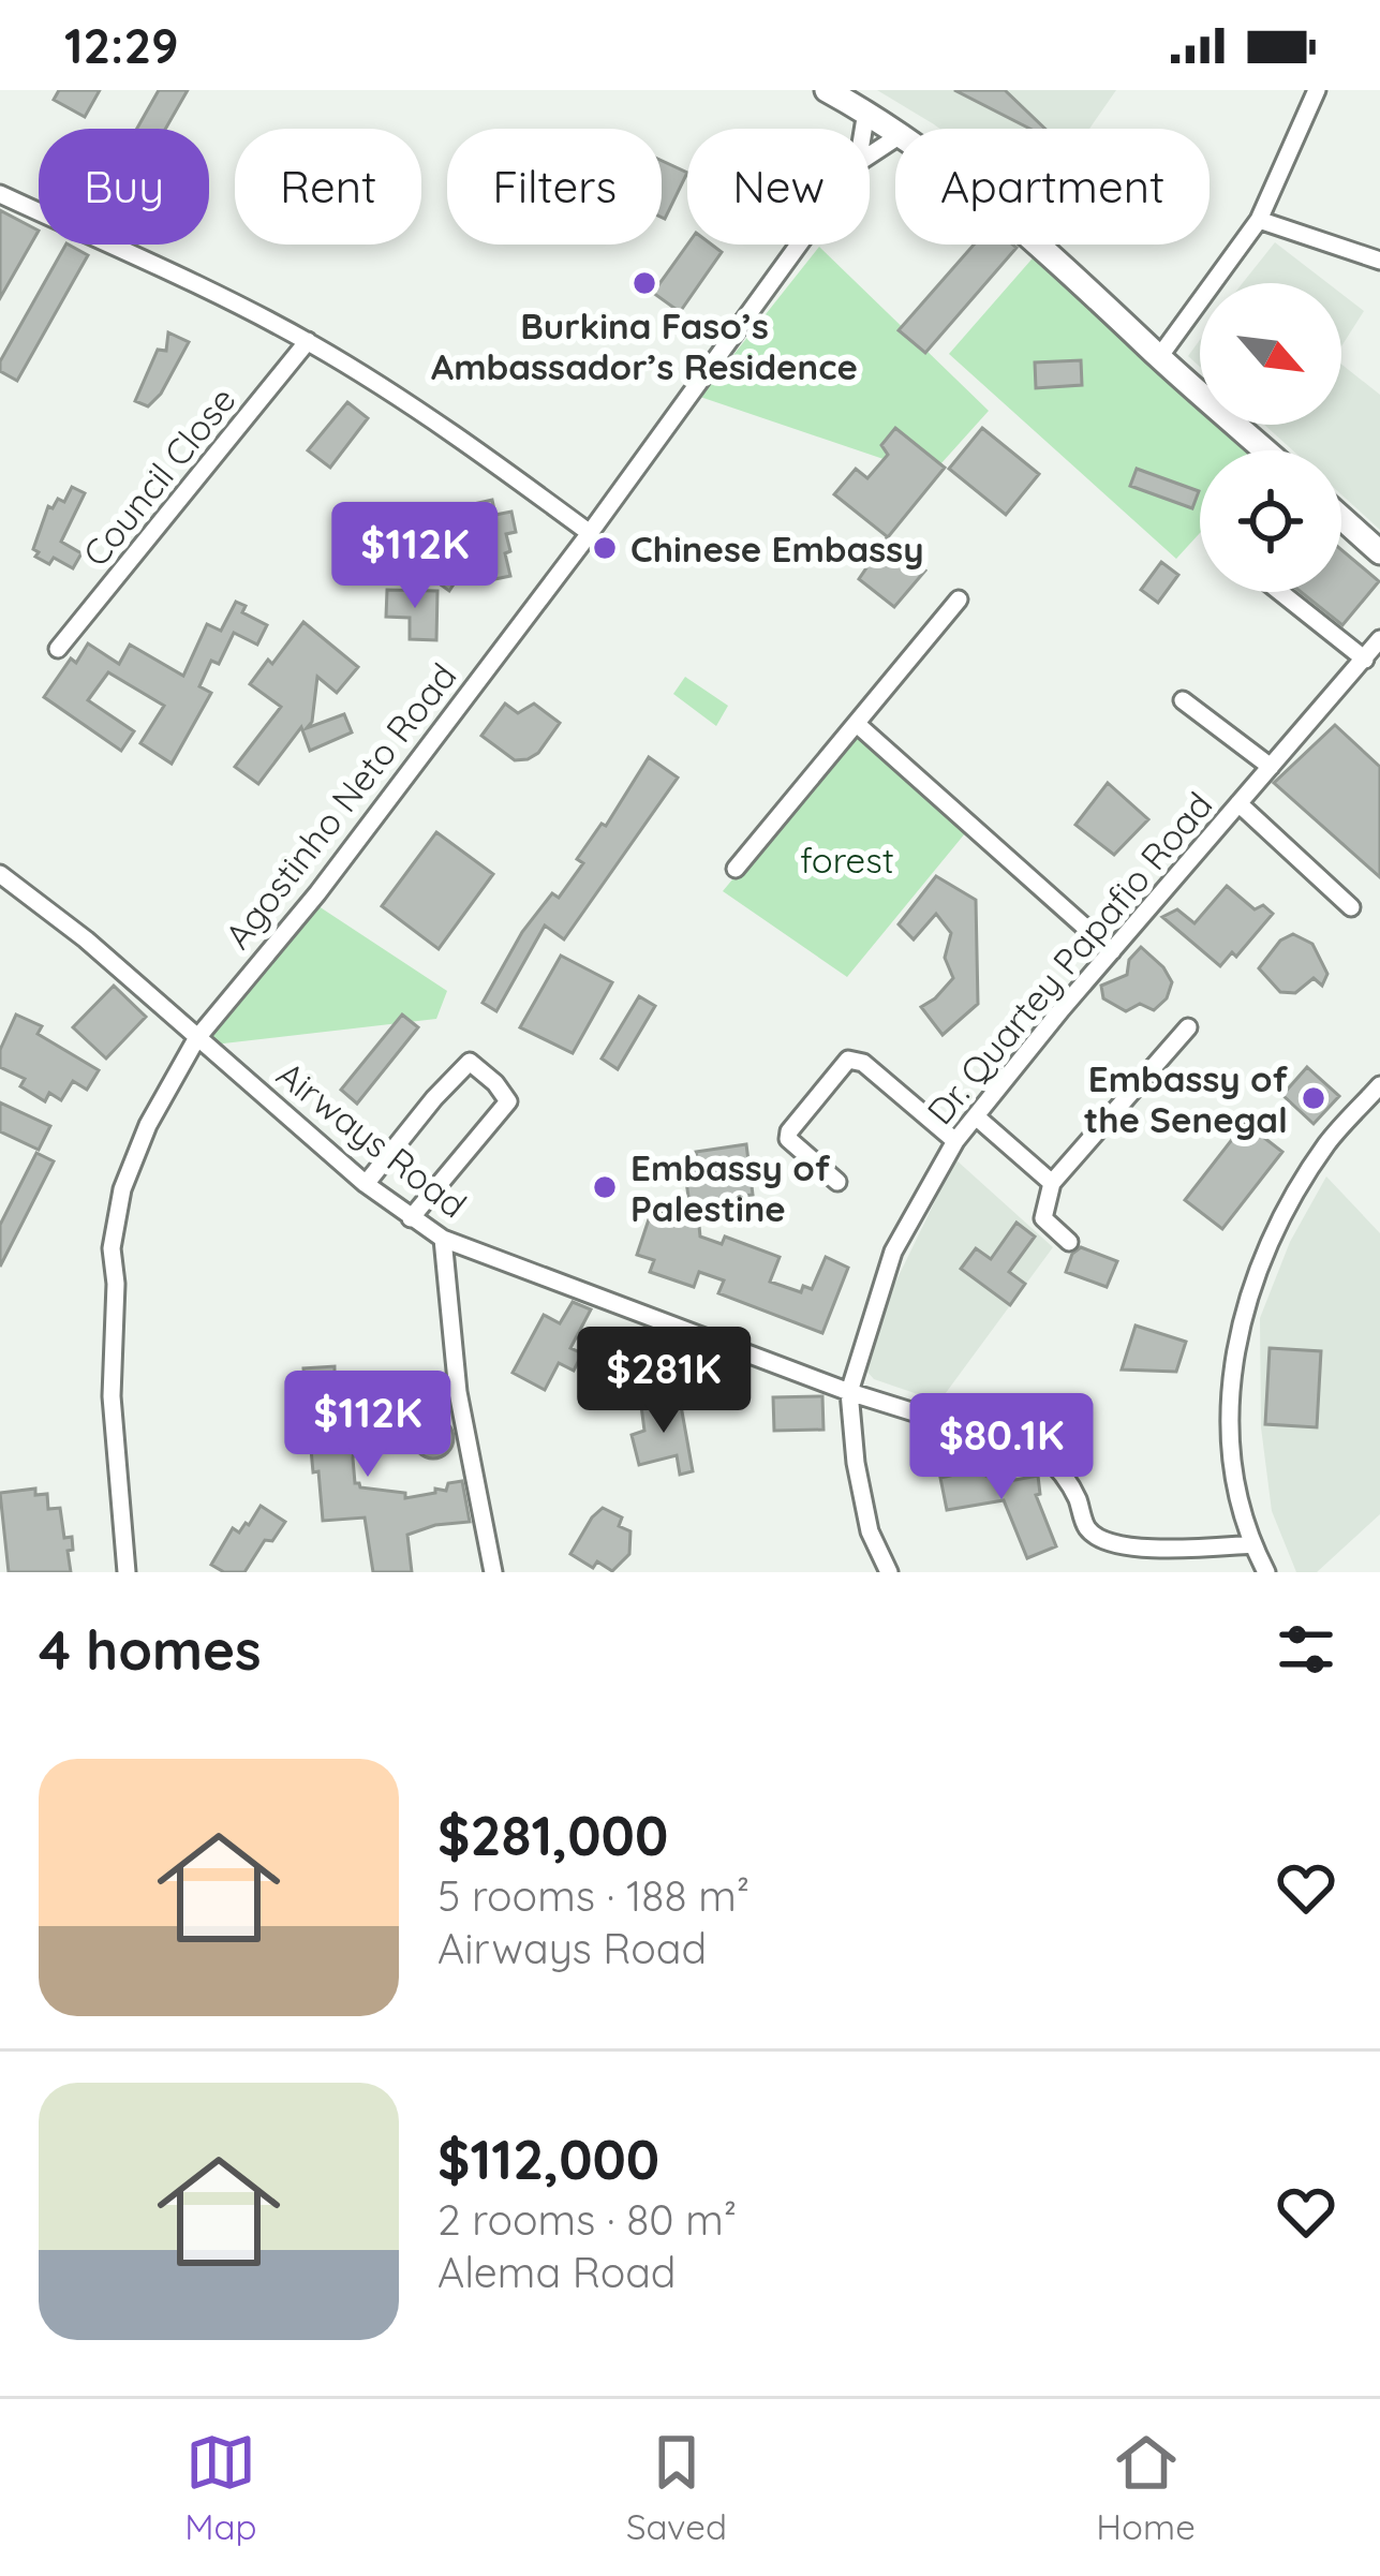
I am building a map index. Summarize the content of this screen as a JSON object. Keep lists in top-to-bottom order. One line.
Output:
{"streets":{"street":["Council Close","Agostinho Neto Road","Dr. Quartey Papafio Road","Airways Road"]},"crossings":[["Agostinho Neto Road","Airways Road"],["Dr. Quartey Papafio Road","Airways Road"]],"parks":["forest"],"places":["Burkina Faso’s Ambassador’s Residence","Chinese Embassy","Embassy of the Senegal","Embassy of Palestine"],"north":"bottom right","page":{"status":"12:29","chip":["Buy","Rent","Filters","New","Apartment"],"price":["$112K","$281K","$112K","$80.1K"],"heading":"4 homes","list":[{"name":"$281,000","note":"5 rooms · 188 m² · Airways Road"},{"name":"$112,000","note":"2 rooms · 80 m² · Alema Road"}],"tabs":["Map","Saved","Home"]}}
